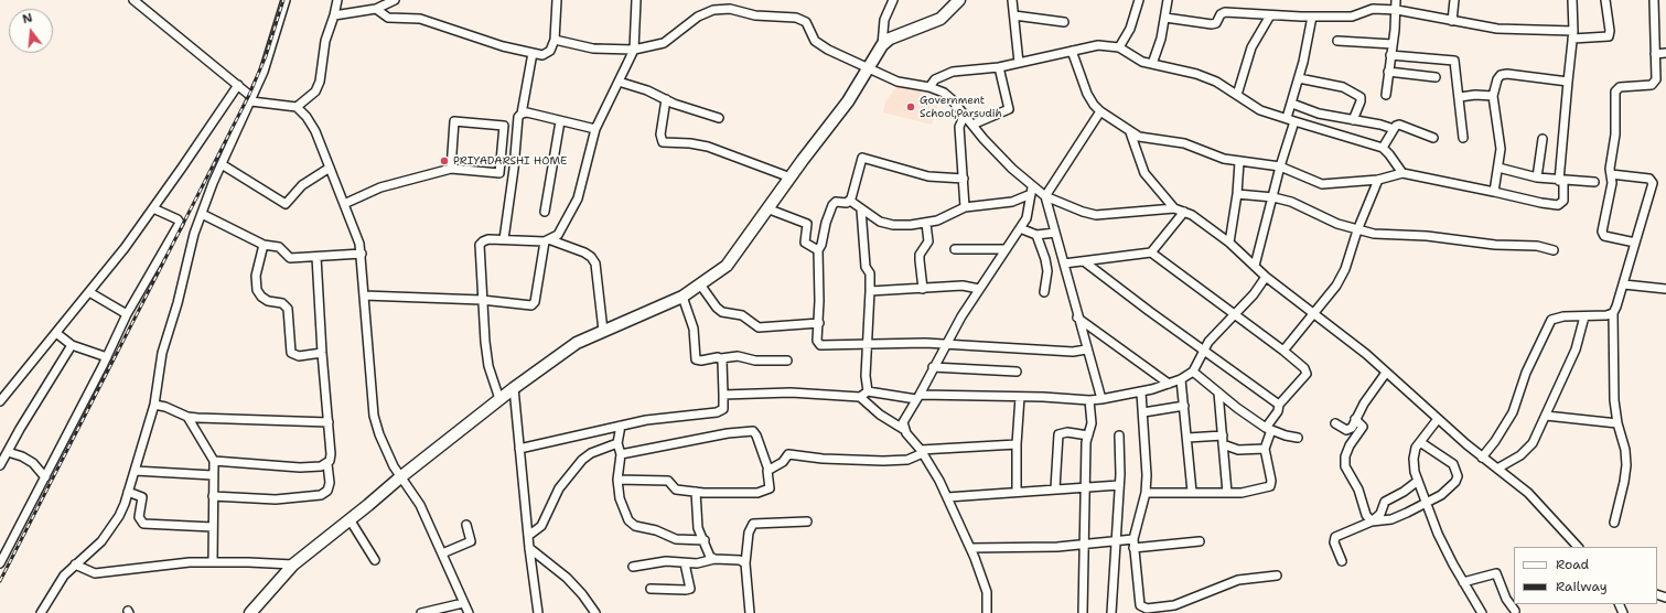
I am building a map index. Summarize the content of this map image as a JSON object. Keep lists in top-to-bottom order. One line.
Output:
{"places":["Government School,Parsudih","PRIYADARSHI HOME"],"legend":["Road","Railway"],"north":"top"}
